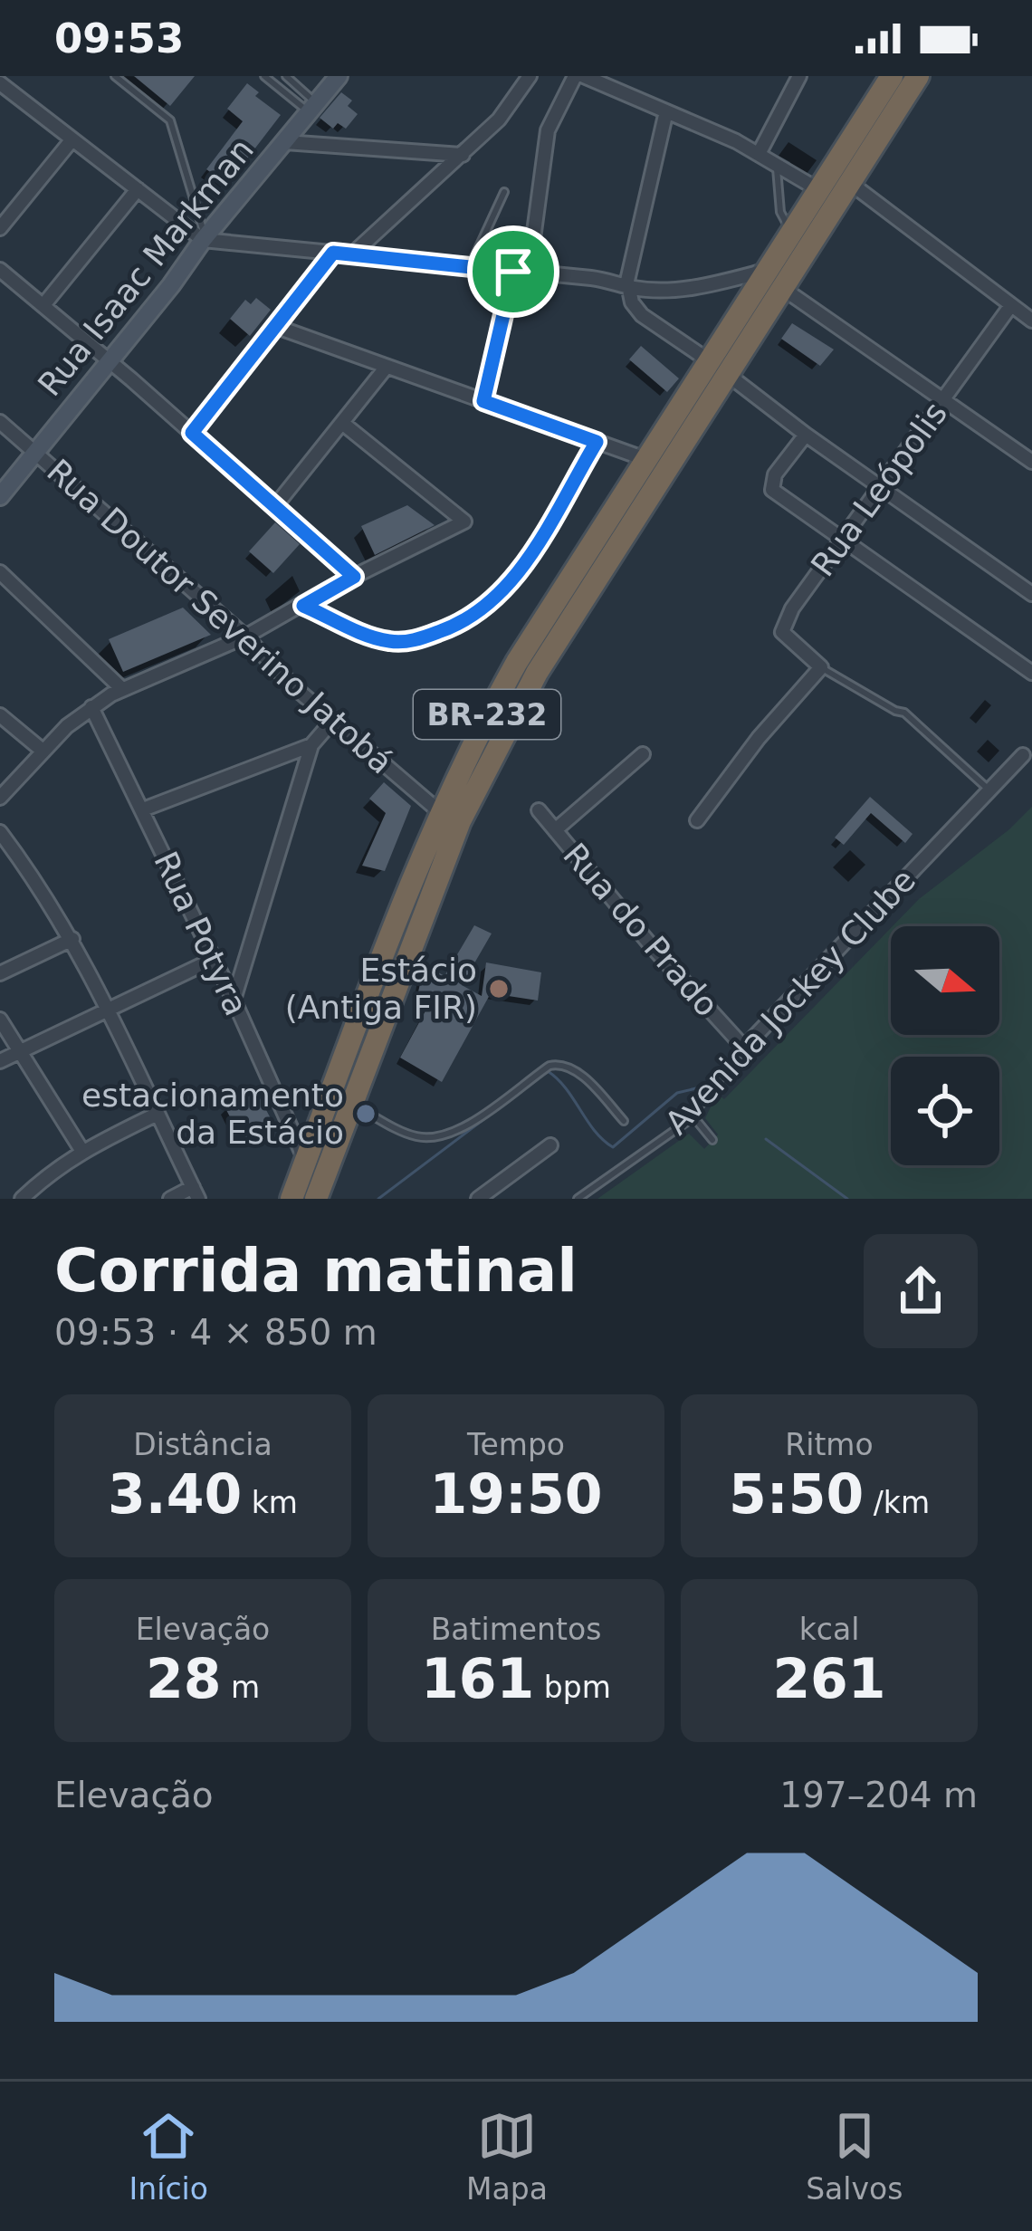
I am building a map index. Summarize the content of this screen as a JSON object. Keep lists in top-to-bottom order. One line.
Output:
{"streets":{"highway":["BR-232"],"street":["Rua Isaac Markman","Rua Leópolis","Rua Doutor Severino Jatobá","Rua do Prado","Rua Potyra","Avenida Jockey Clube"]},"crossings":[["Rua Isaac Markman","Rua Doutor Severino Jatobá"],["Rua Doutor Severino Jatobá","BR-232"],["BR-232","Rua Potyra"],["Rua do Prado","Avenida Jockey Clube"]],"places":["Estácio (Antiga FIR)","estacionamento da Estácio"],"north":"right","page":{"status":"09:53","heading":["Corrida matinal","09:53 · 4 × 850 m"],"stats":[["Distância","3.40 km"],["Tempo","19:50"],["Ritmo","5:50 /km"],["Elevação","28 m"],["Batimentos","161 bpm"],["kcal","261"]],"chart":["Elevação","197–204 m"],"tabs":["Início","Mapa","Salvos"]}}
